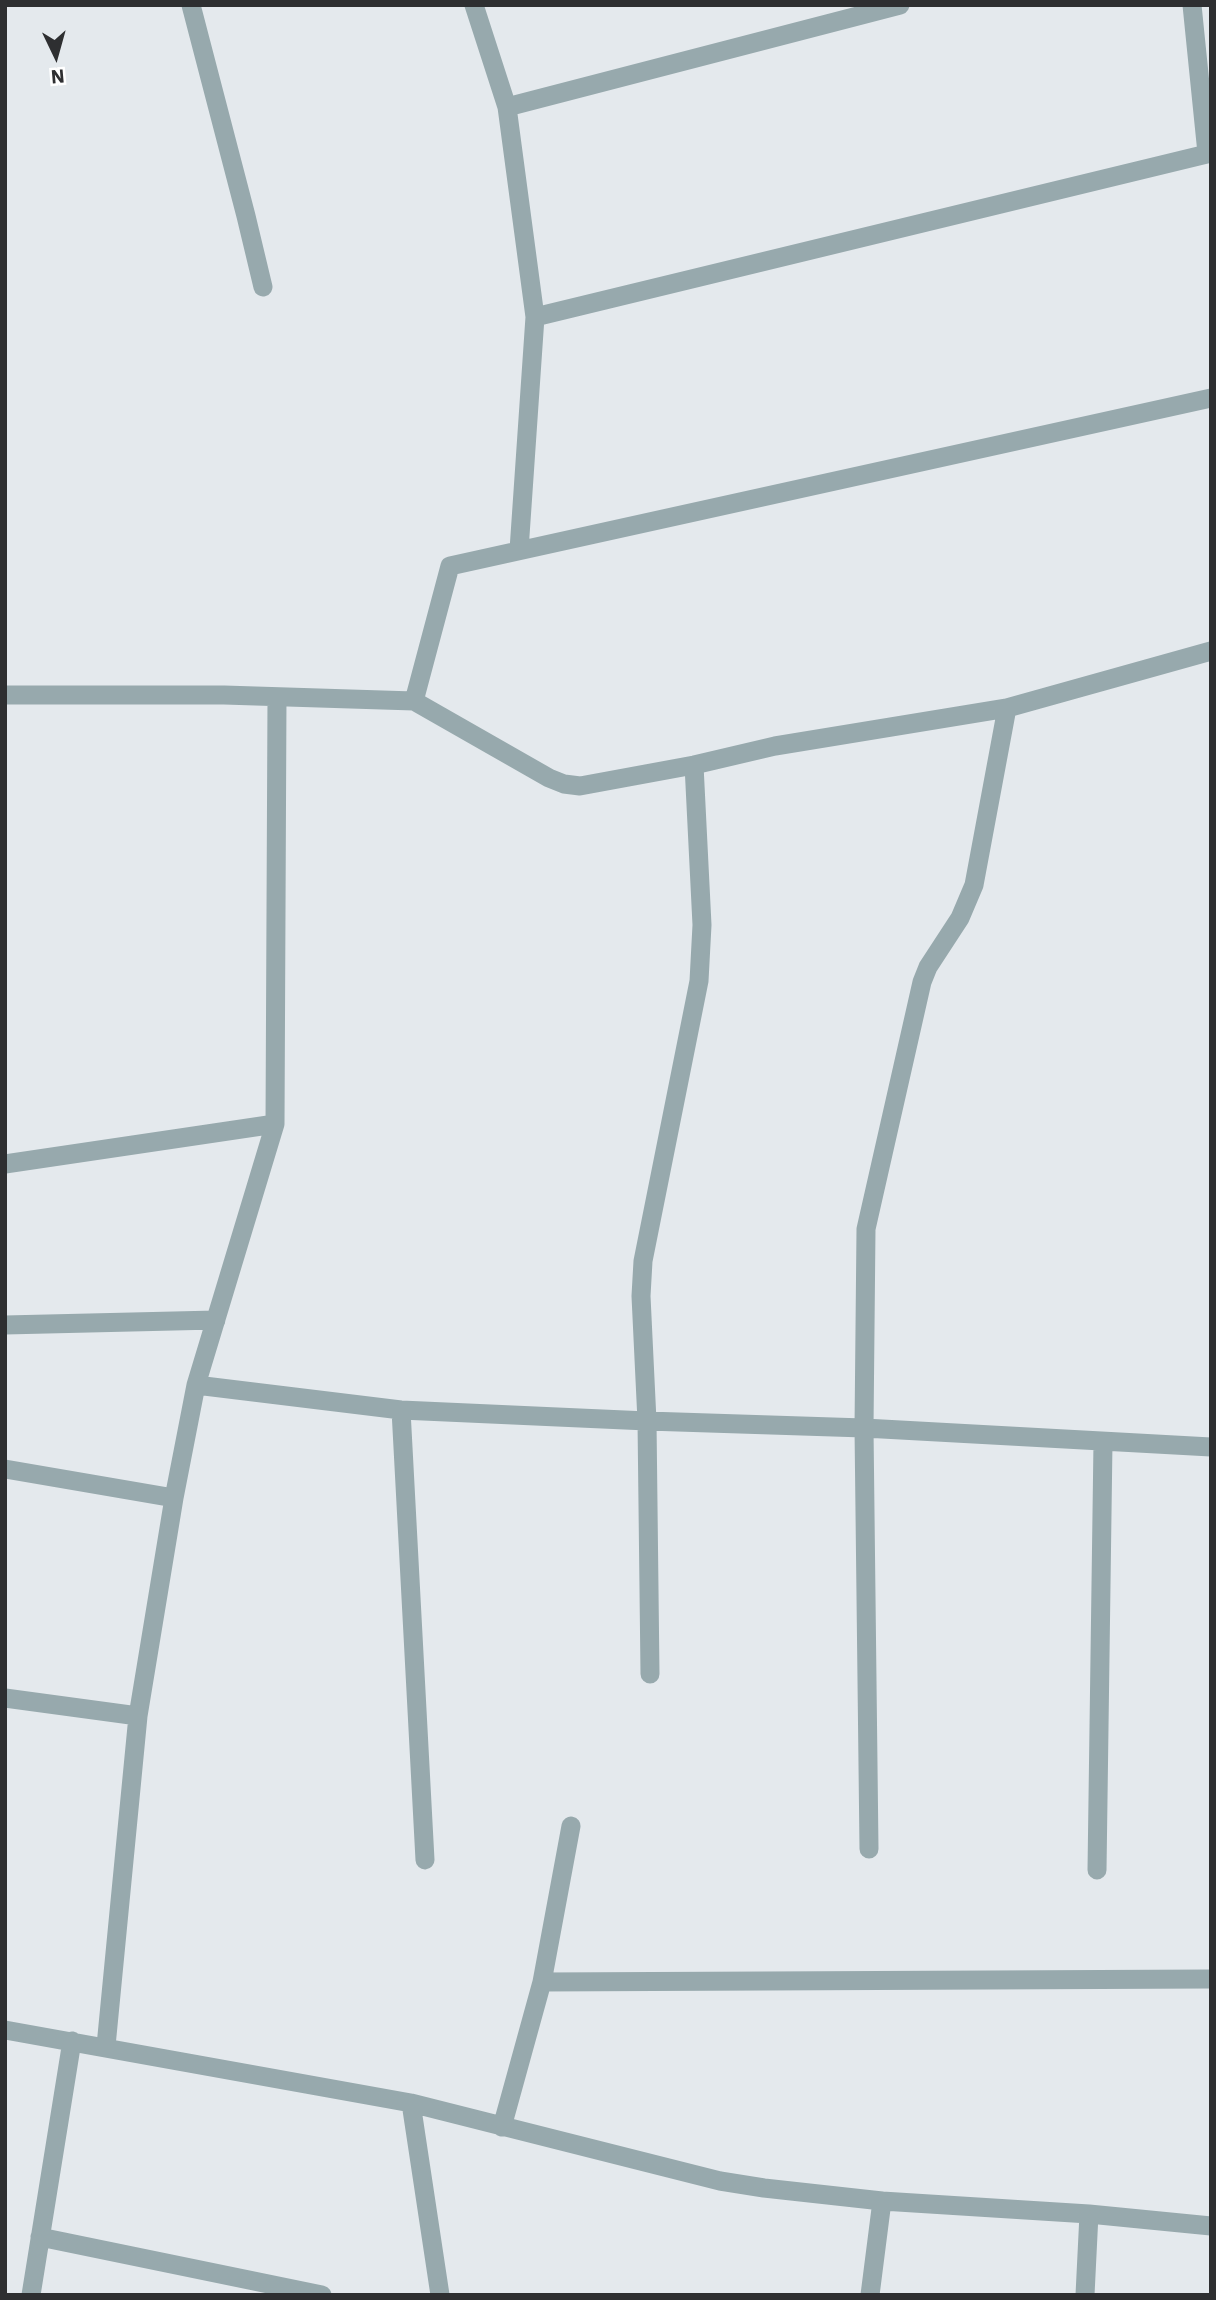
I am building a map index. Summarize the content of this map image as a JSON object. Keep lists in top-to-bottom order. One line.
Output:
{"north":"bottom"}
